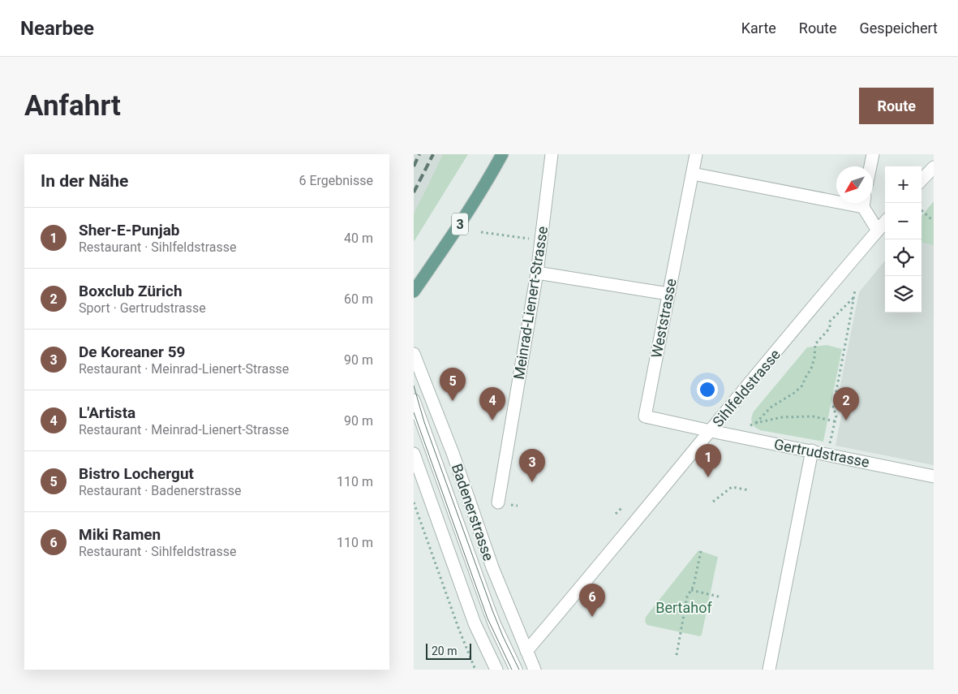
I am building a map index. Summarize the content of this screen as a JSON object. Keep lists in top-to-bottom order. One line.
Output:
{"streets":{"main road":["3"],"street":["Meinrad-Lienert-Strasse","Weststrasse","Sihlfeldstrasse","Gertrudstrasse","Badenerstrasse"]},"crossings":[["Weststrasse","Sihlfeldstrasse"],["Weststrasse","Gertrudstrasse"],["Sihlfeldstrasse","Gertrudstrasse"],["Sihlfeldstrasse","Badenerstrasse"]],"parks":["Bertahof"],"scale_bar":"20 m","north":"bottom left","page":{"header":"Nearbee","nav":["Karte","Route","Gespeichert"],"buttons":"Route","title":"Anfahrt","heading":["In der Nähe","6 Ergebnisse"],"map_buttons":["+","−"],"list":[{"mark":"1","name":"Sher-E-Punjab","note":"Restaurant · Sihlfeldstrasse","value":"40 m"},{"mark":"2","name":"Boxclub Zürich","note":"Sport · Gertrudstrasse","value":"60 m"},{"mark":"3","name":"De Koreaner 59","note":"Restaurant · Meinrad-Lienert-Strasse","value":"90 m"},{"mark":"4","name":"L'Artista","note":"Restaurant · Meinrad-Lienert-Strasse","value":"90 m"},{"mark":"5","name":"Bistro Lochergut","note":"Restaurant · Badenerstrasse","value":"110 m"},{"mark":"6","name":"Miki Ramen","note":"Restaurant · Sihlfeldstrasse","value":"110 m"}],"pins":["5","2","4","1","3","6"],"scale":"20 m"}}
